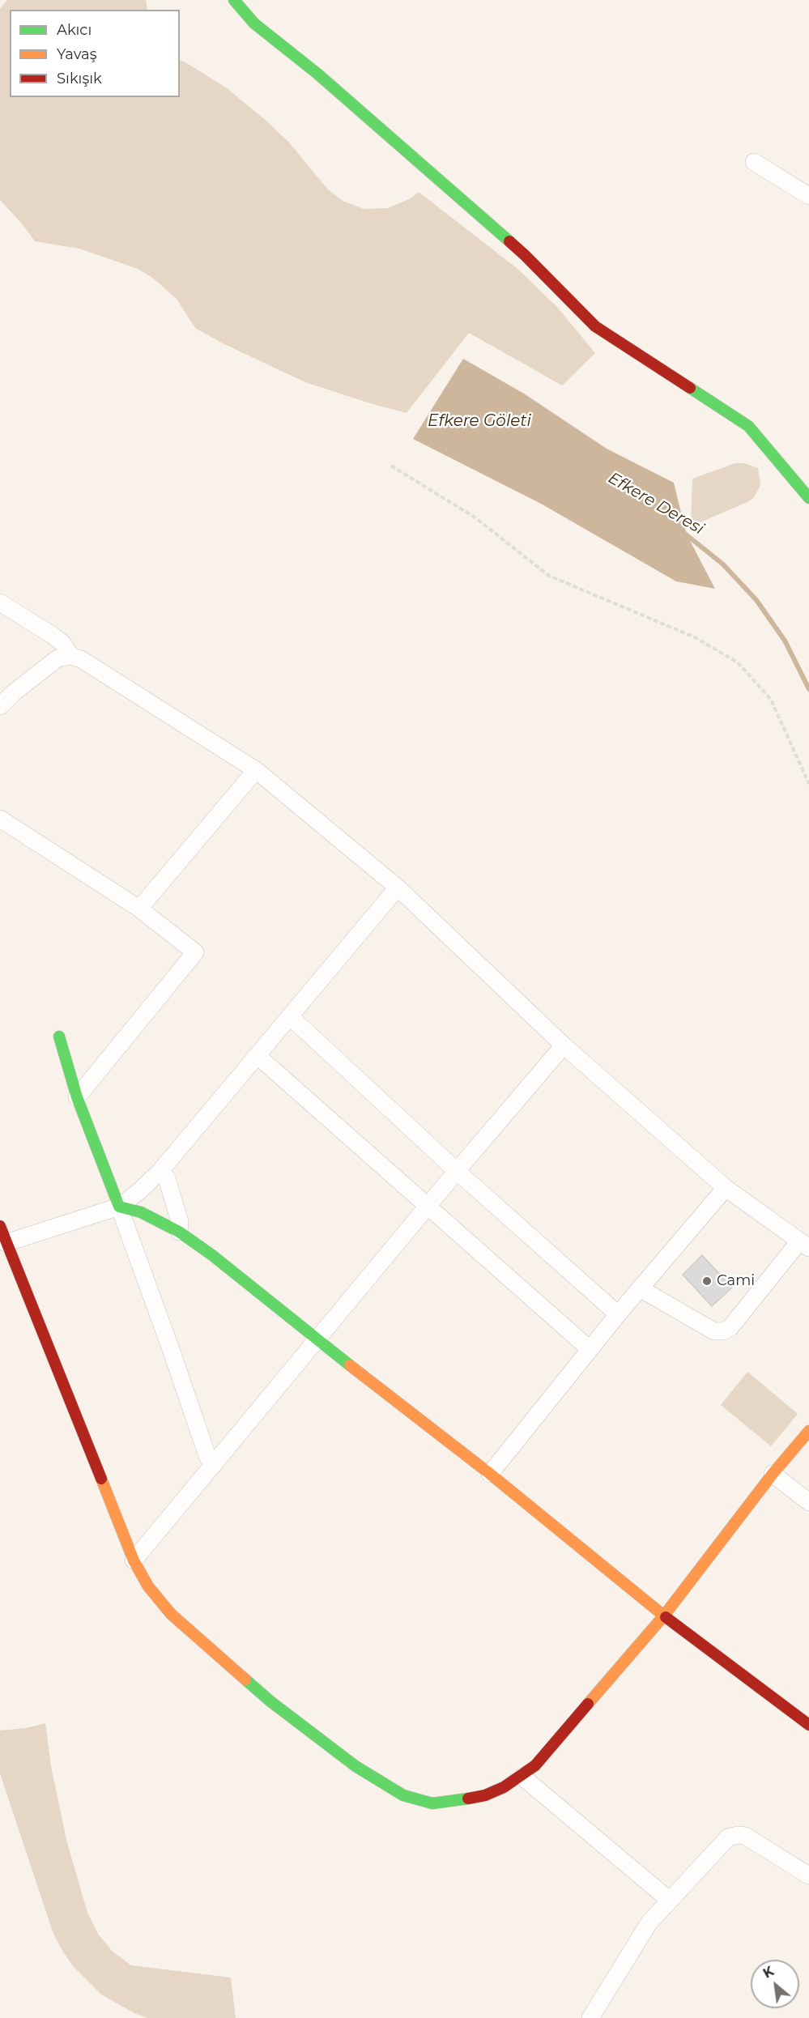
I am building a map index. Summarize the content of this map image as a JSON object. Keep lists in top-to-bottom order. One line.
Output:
{"water":["Efkere Göleti","Efkere Deresi"],"places":["Cami"],"legend":["Akıcı","Yavaş","Sıkışık"],"north":"top left"}
